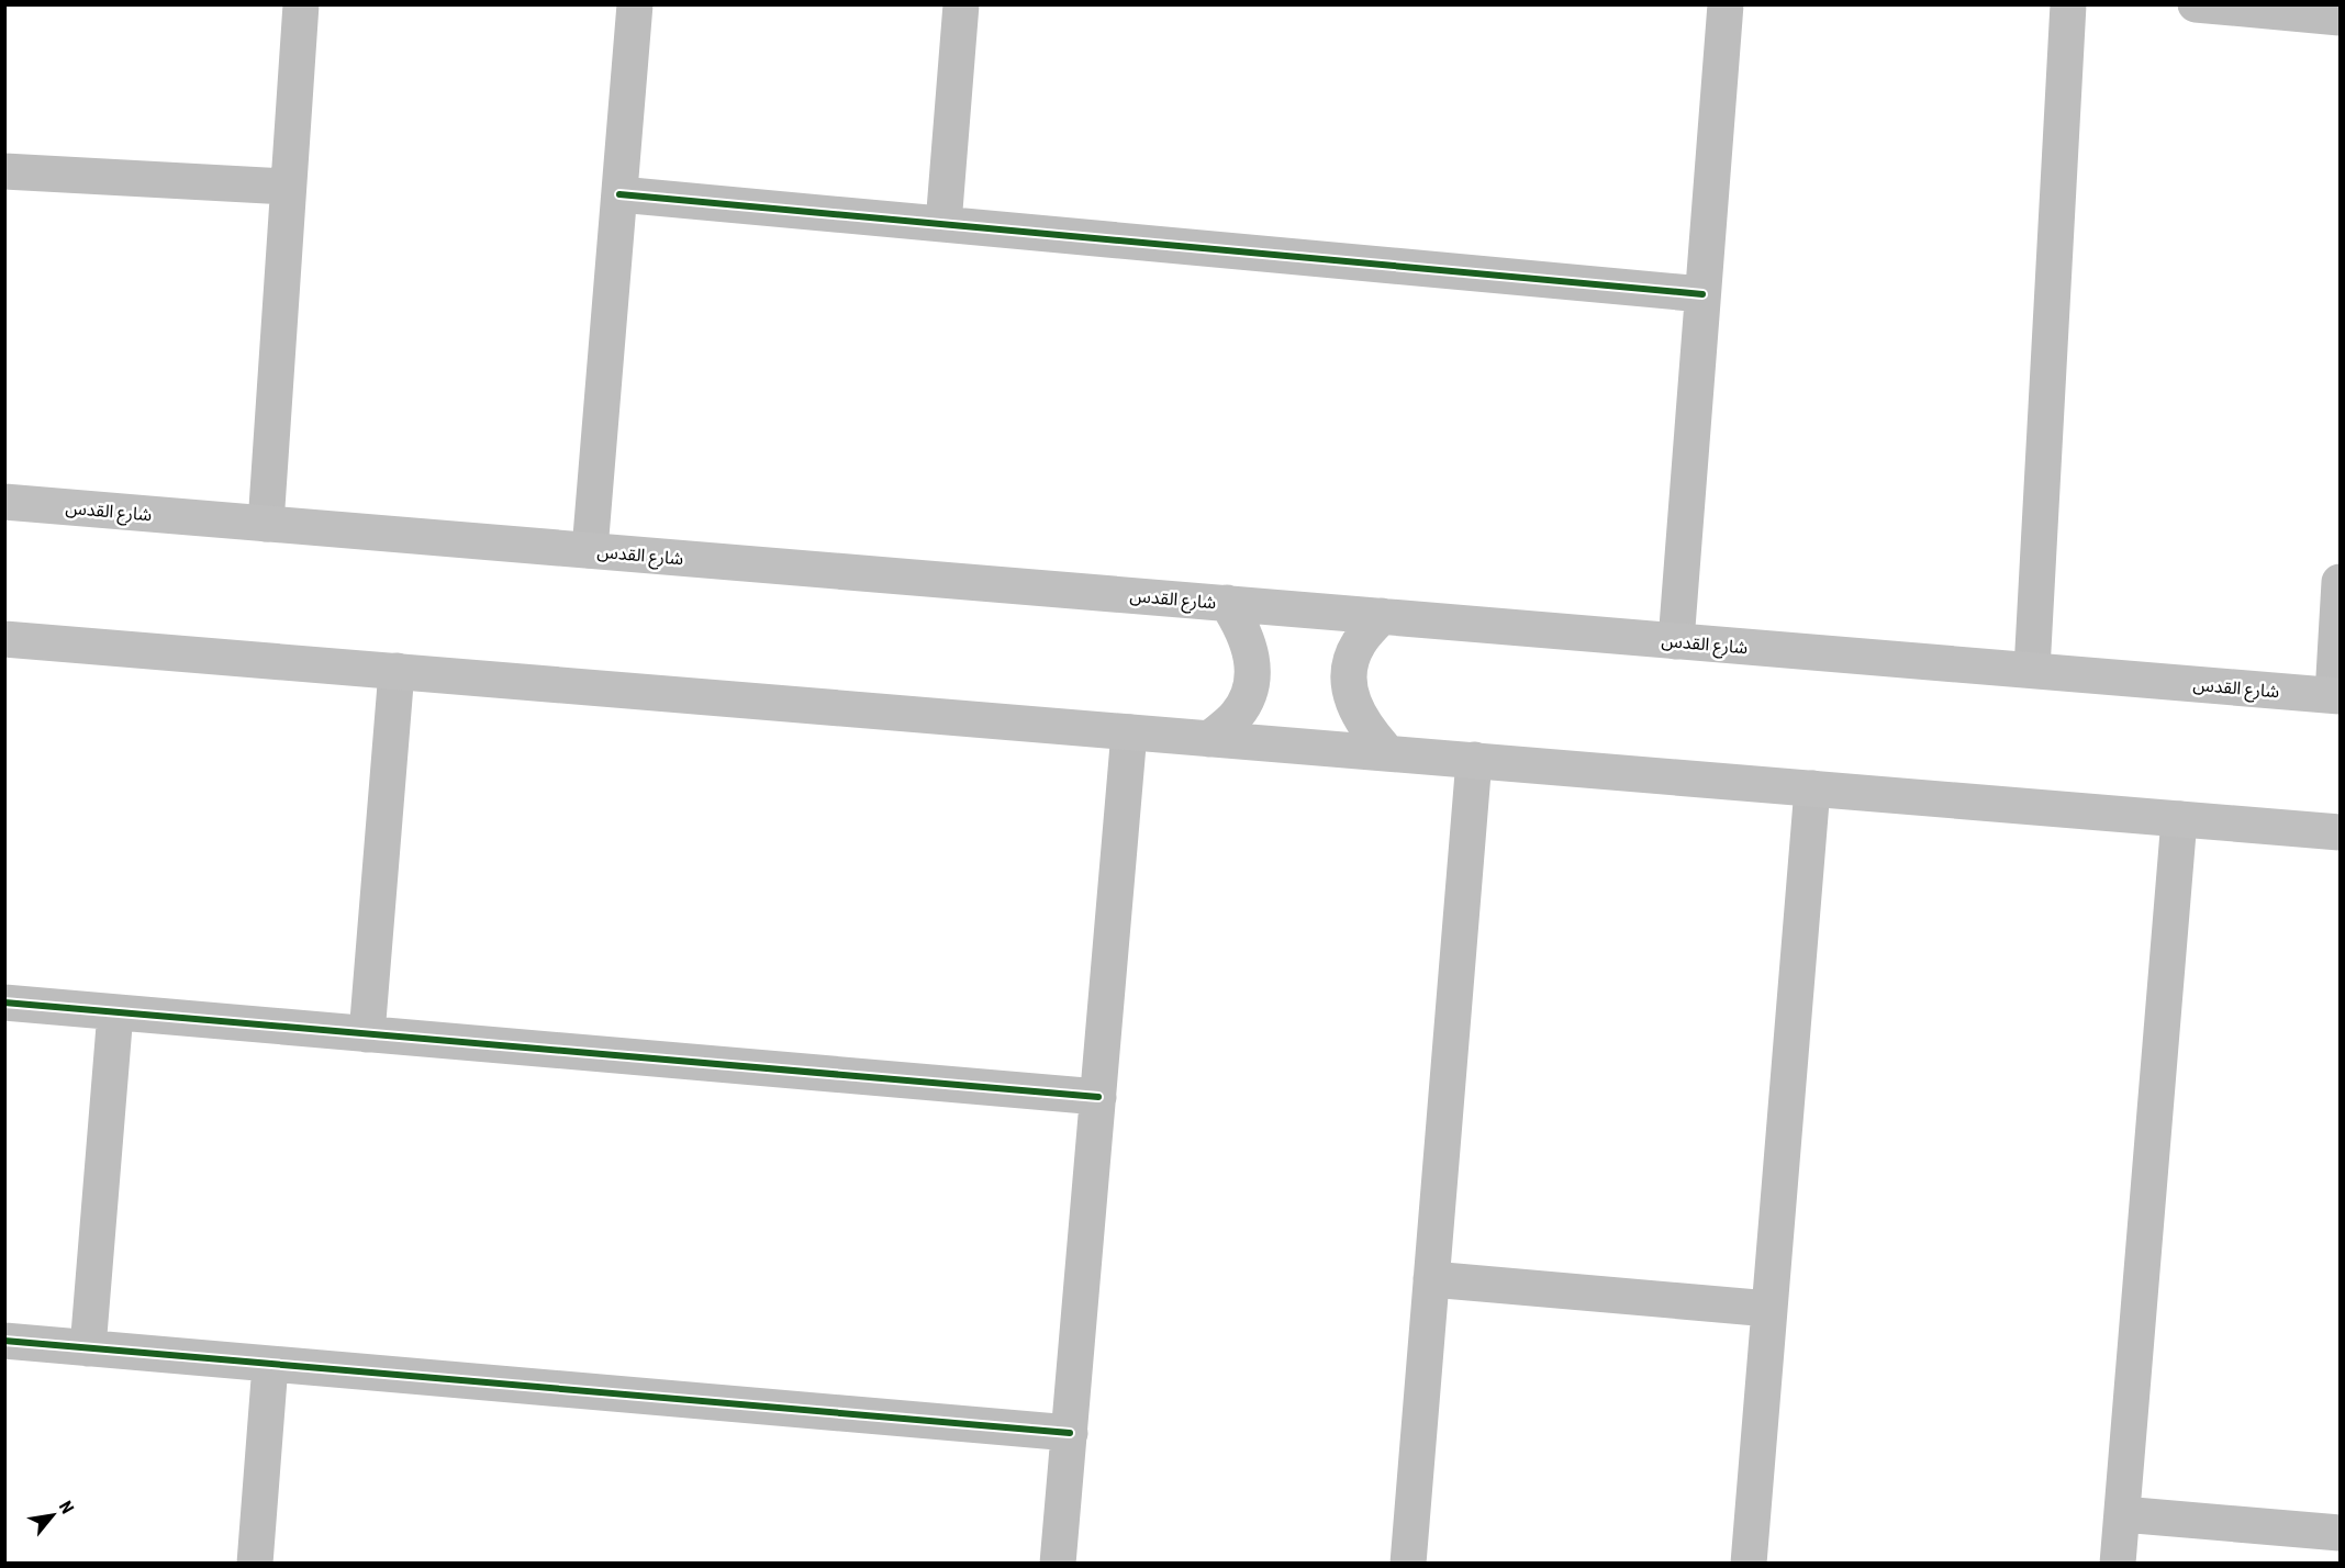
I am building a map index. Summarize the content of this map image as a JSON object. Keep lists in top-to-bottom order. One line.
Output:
{"streets":{"main road":["شارع القدس"]},"north":"top right"}
